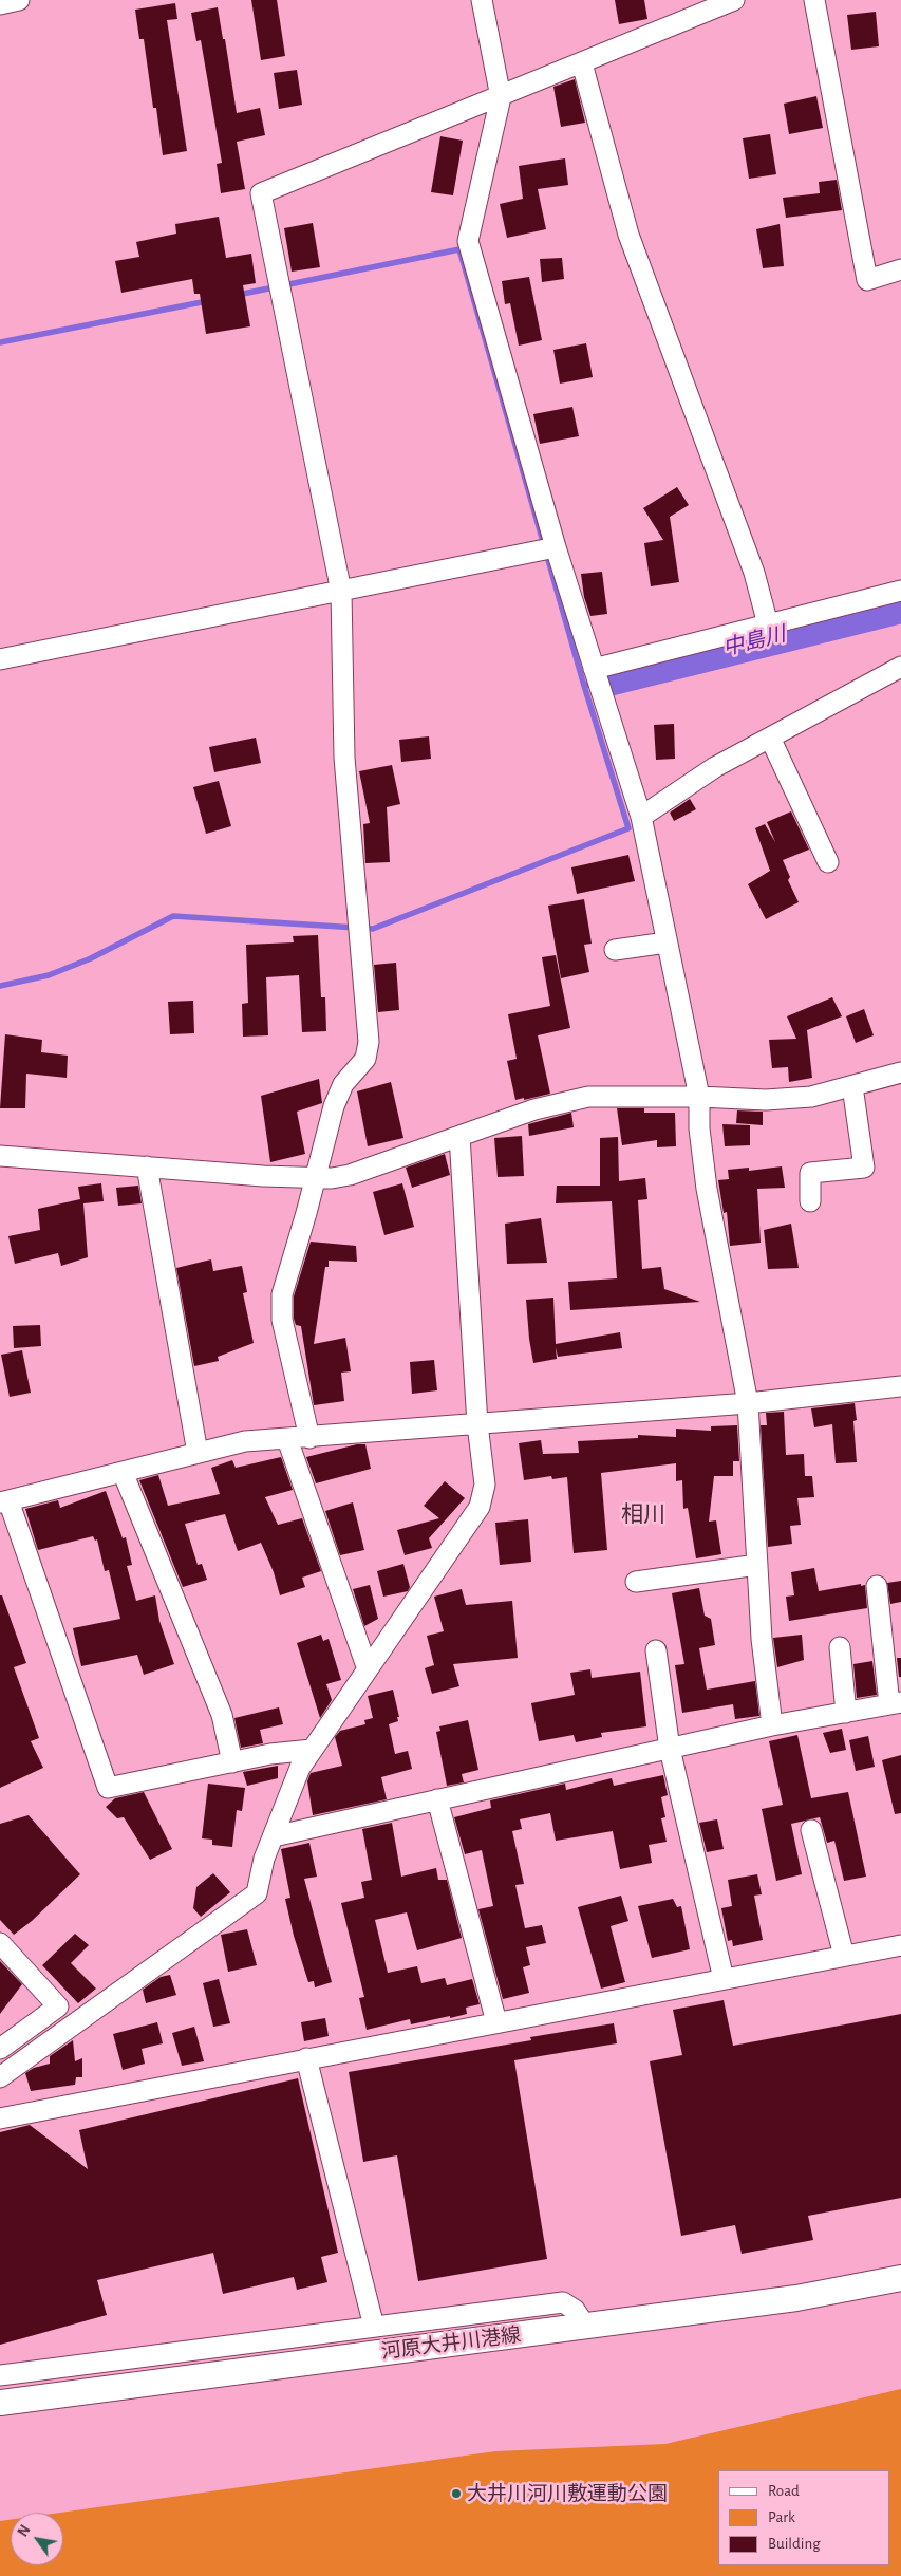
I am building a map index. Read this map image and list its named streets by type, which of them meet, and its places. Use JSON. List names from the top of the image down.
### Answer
{
  "streets": {
    "main road": ["河原大井川港線"]
  },
  "districts": ["相川"],
  "water": ["中島川"],
  "places": ["大井川河川敷運動公園"],
  "legend": ["Road", "Park", "Building"],
  "north": "top left"
}
